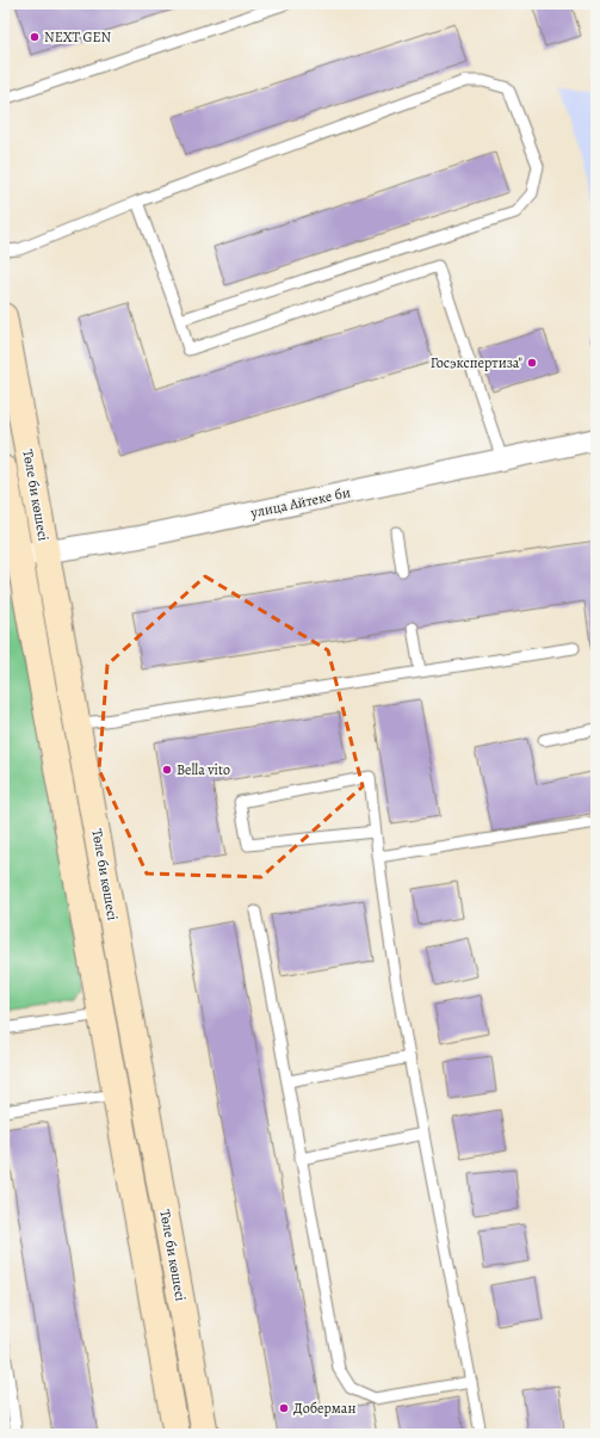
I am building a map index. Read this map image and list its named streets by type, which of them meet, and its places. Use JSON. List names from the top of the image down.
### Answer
{
  "streets": {
    "main road": ["Төле би көшесі"],
    "street": ["улица Айтеке би"]
  },
  "crossings": [
    ["Төле би көшесі", "улица Айтеке би"]
  ],
  "places": [
    "NEXT GEN",
    "Госэкспертиза\"",
    "Bella vito",
    "Доберман"
  ]
}
